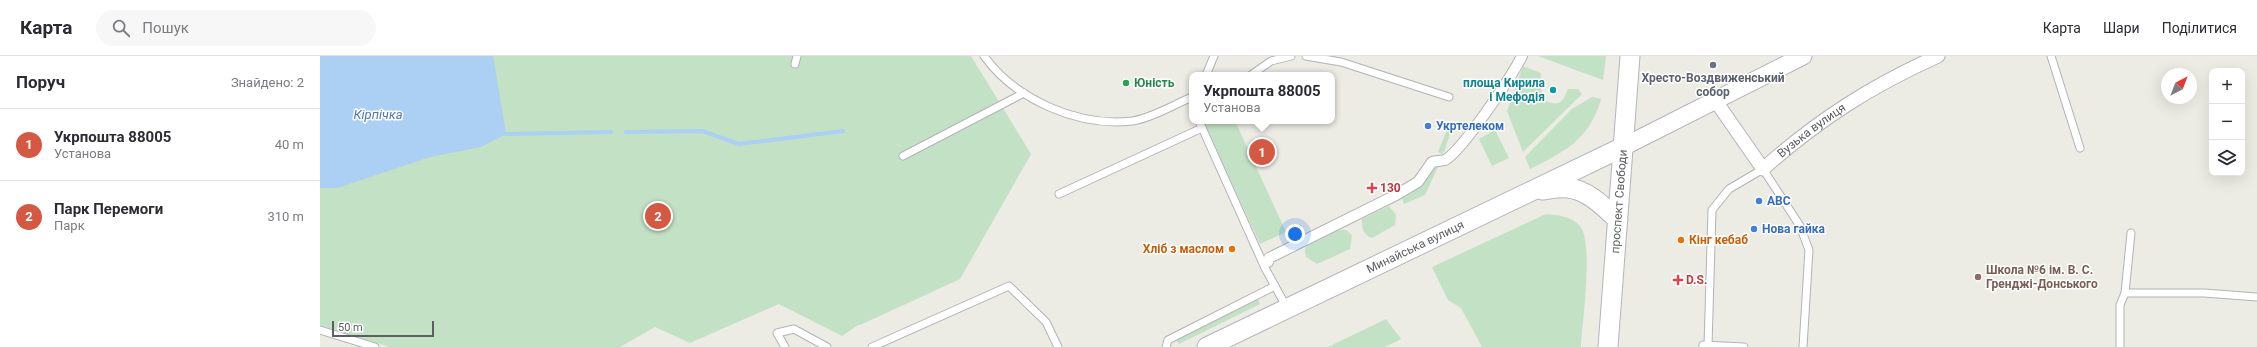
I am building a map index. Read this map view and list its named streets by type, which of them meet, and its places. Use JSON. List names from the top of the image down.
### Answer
{
  "streets": {
    "main road": ["проспект Свободи", "Минайська вулиця"],
    "street": ["Вузька вулиця"]
  },
  "crossings": [
    ["проспект Свободи", "Минайська вулиця"]
  ],
  "water": ["Кірпічка"],
  "places": {
    "other": [
      "Хресто-Воздвиженський собор",
      "Юність",
      "площа Кирила і Мефодія",
      "Укртелеком",
      "ABC",
      "Нова гайка",
      "Кінг кебаб",
      "Хліб з маслом",
      "Школа №6 ім. В. С. Гренджі-Донського"
    ],
    "health": ["130", "D.S."]
  },
  "scale_bar": "50 m",
  "north": "top right",
  "page": {
    "header": "Карта",
    "search": "Пошук",
    "nav": ["Карта", "Шари", "Поділитися"],
    "heading": ["Поруч", "Знайдено: 2"],
    "map_buttons": ["+", "−"],
    "popup": ["Укрпошта 88005", "Установа"],
    "list": [
      {
        "mark": "1",
        "name": "Укрпошта 88005",
        "note": "Установа",
        "value": "40 m"
      },
      {
        "mark": "2",
        "name": "Парк Перемоги",
        "note": "Парк",
        "value": "310 m"
      }
    ],
    "pins": ["1", "2"],
    "scale": "50 m"
  }
}
